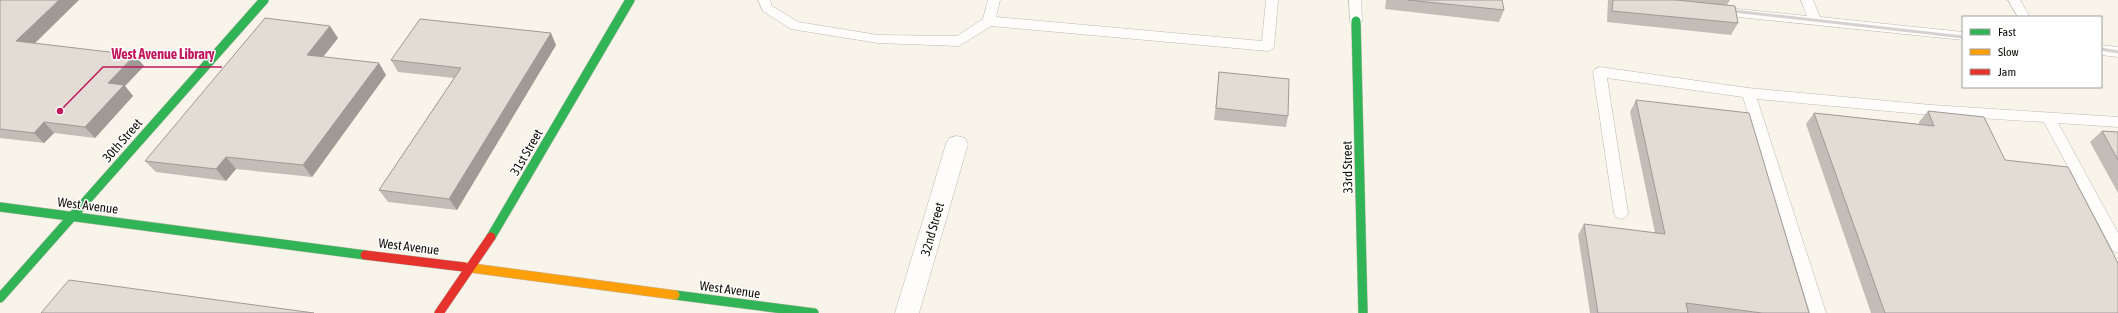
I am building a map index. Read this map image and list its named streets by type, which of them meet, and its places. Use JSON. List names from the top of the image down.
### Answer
{
  "streets": {
    "street": [
      "30th Street",
      "31st Street",
      "33rd Street",
      "West Avenue",
      "32nd Street"
    ]
  },
  "crossings": [
    ["30th Street", "West Avenue"],
    ["31st Street", "West Avenue"]
  ],
  "places": ["West Avenue Library"],
  "legend": ["Fast", "Slow", "Jam"]
}
